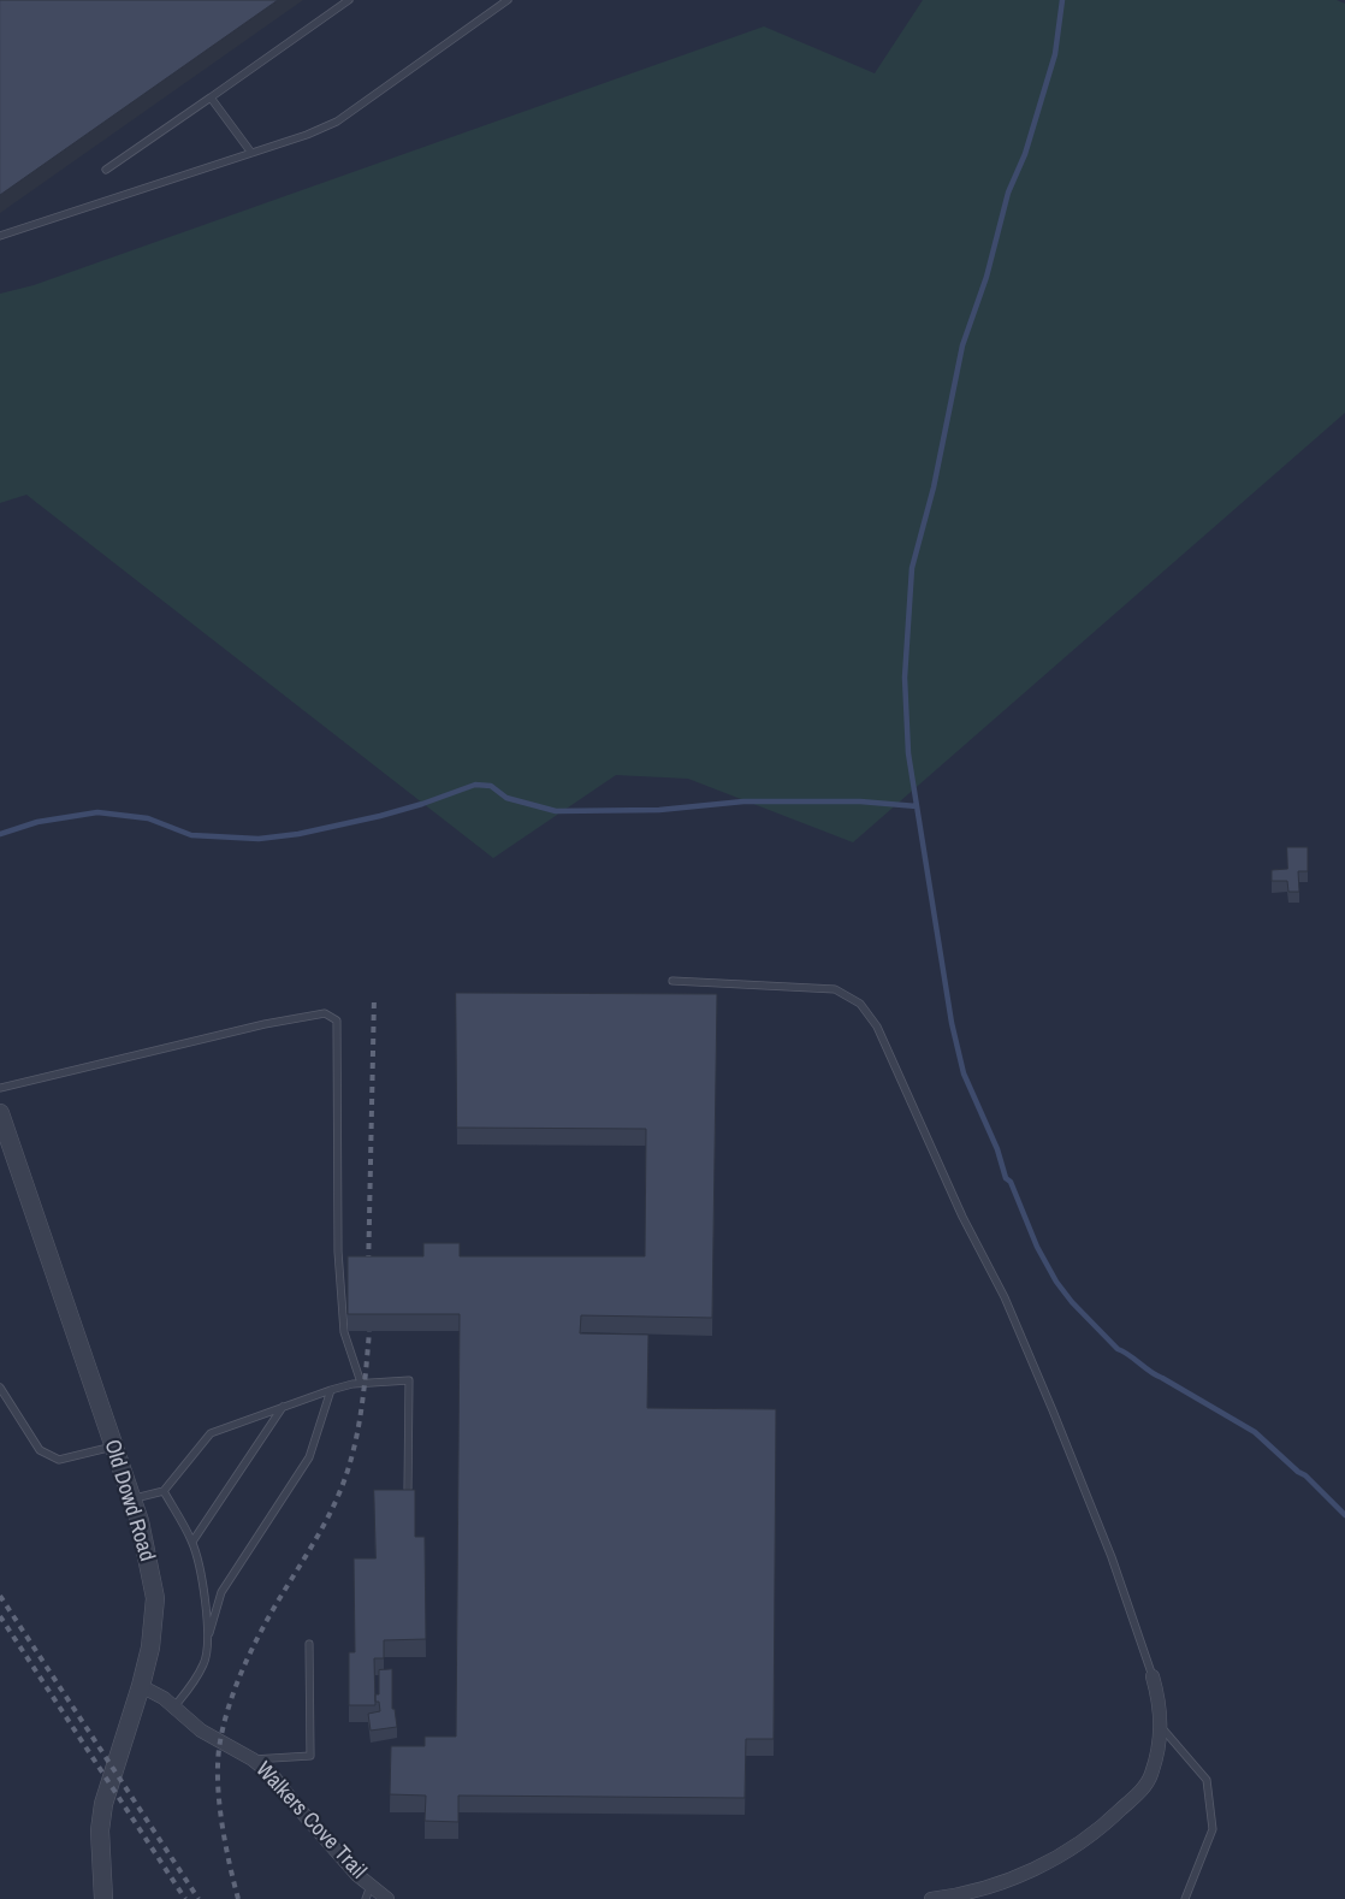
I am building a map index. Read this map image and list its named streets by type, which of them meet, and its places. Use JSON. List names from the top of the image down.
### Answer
{
  "streets": {
    "street": ["Old Dowd Road", "Walkers Cove Trail"]
  },
  "crossings": [
    ["Old Dowd Road", "Walkers Cove Trail"]
  ]
}
